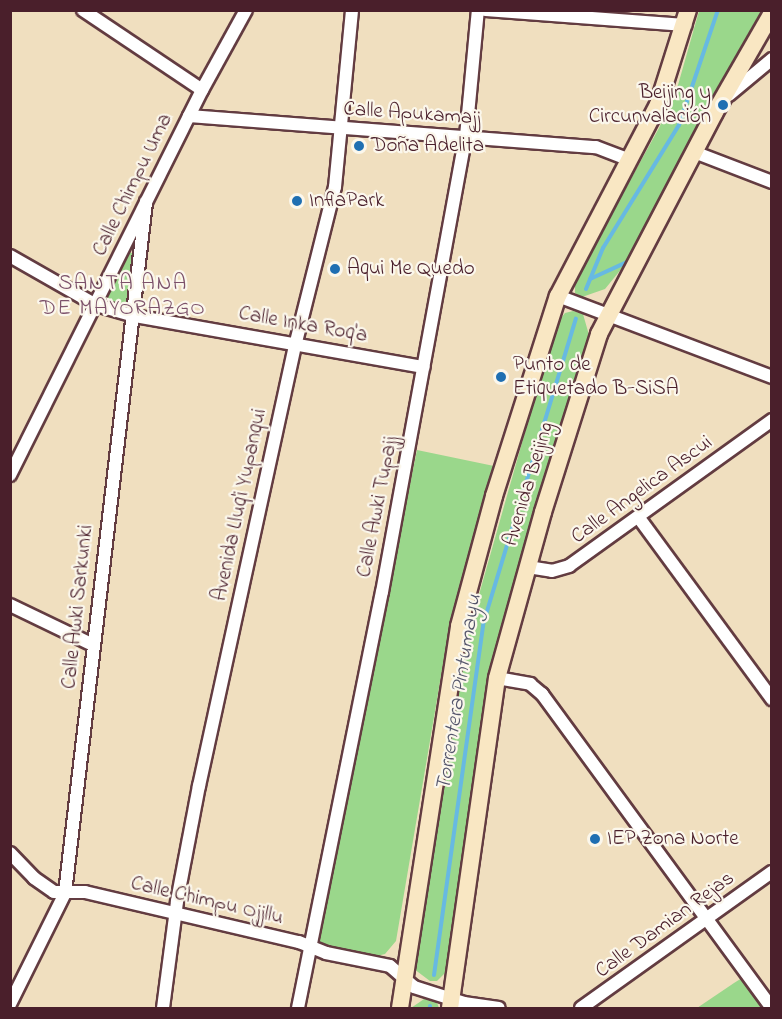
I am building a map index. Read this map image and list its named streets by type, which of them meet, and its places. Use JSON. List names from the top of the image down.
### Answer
{
  "streets": {
    "main road": ["Avenida Beijing"],
    "street": [
      "Calle Apukamajj",
      "Calle Chimpu Uma",
      "Calle Inka Roq'a",
      "Calle Angelica Ascui",
      "Avenida Lluq'i Yupanqui",
      "Calle Awki Tupajj",
      "Calle Awki Sarkunki",
      "Calle Chimpu Ojjllu",
      "Calle Damian Rejas"
    ]
  },
  "crossings": [
    ["Calle Apukamajj", "Calle Chimpu Uma"],
    ["Calle Apukamajj", "Avenida Beijing"],
    ["Calle Apukamajj", "Avenida Lluq'i Yupanqui"],
    ["Calle Apukamajj", "Calle Awki Tupajj"],
    ["Calle Chimpu Uma", "Calle Inka Roq'a"],
    ["Calle Chimpu Uma", "Calle Awki Sarkunki"],
    ["Calle Inka Roq'a", "Avenida Lluq'i Yupanqui"],
    ["Calle Inka Roq'a", "Calle Awki Tupajj"],
    ["Calle Inka Roq'a", "Calle Awki Sarkunki"],
    ["Avenida Beijing", "Calle Angelica Ascui"],
    ["Avenida Beijing", "Calle Chimpu Ojjllu"],
    ["Avenida Lluq'i Yupanqui", "Calle Chimpu Ojjllu"],
    ["Calle Awki Tupajj", "Calle Chimpu Ojjllu"],
    ["Calle Awki Sarkunki", "Calle Chimpu Ojjllu"]
  ],
  "districts": ["SANTA ANA DE MAYORAZGO"],
  "water": ["Torrentera Pintumayu"],
  "places": [
    "Beijing y Circunvalación",
    "Doña Adelita",
    "InflaPark",
    "Aqui Me Quedo",
    "Punto de Etiquetado B-SiSA",
    "IEP Zona Norte"
  ]
}
